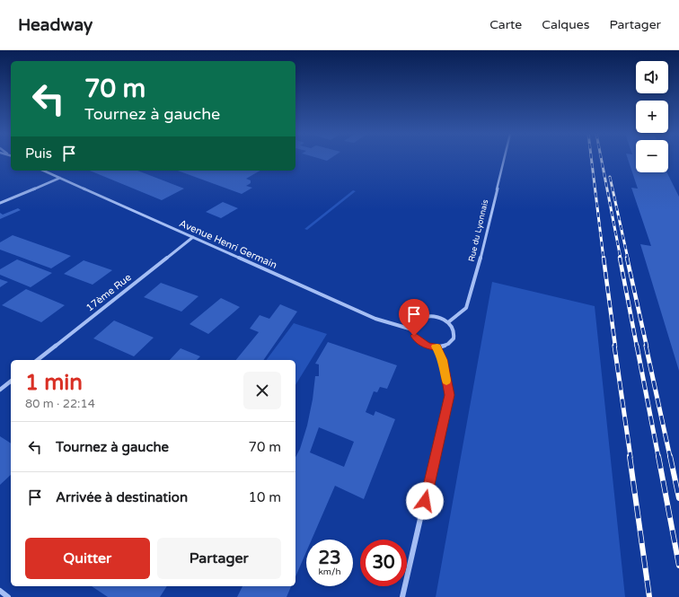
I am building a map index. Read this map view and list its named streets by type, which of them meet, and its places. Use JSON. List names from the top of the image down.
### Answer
{
  "streets": {
    "street": ["Rue du Lyonnais", "Avenue Henri Germain", "17ème Rue"]
  },
  "crossings": [
    ["Rue du Lyonnais", "Avenue Henri Germain"],
    ["Avenue Henri Germain", "17ème Rue"]
  ],
  "page": {
    "header": "Headway",
    "nav": ["Carte", "Calques", "Partager"],
    "map_buttons": ["+", "−"],
    "turn": ["70 m", "Tournez à gauche"],
    "then": "Puis",
    "heading": ["1 min", "80 m · 22:14"],
    "list": [
      {
        "name": "Tournez à gauche",
        "value": "70 m"
      },
      {
        "name": "Arrivée à destination",
        "value": "10 m"
      }
    ],
    "buttons": ["Quitter", "Partager"],
    "speed": "23 km/h",
    "limit": "30"
  }
}
